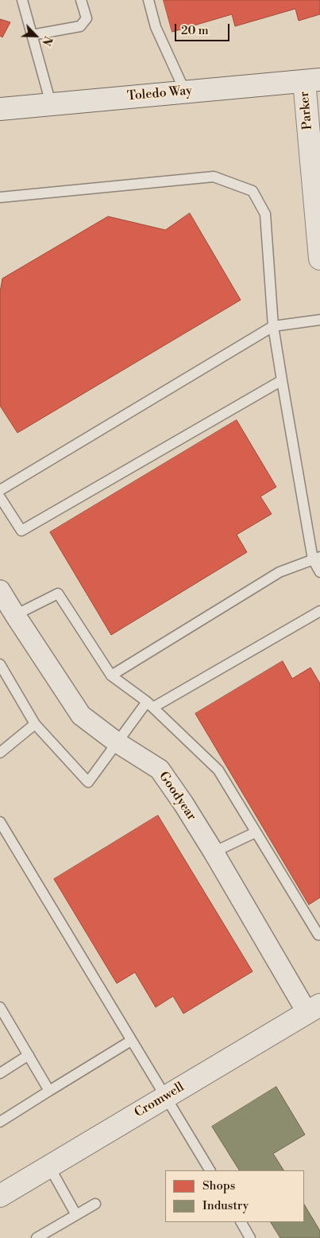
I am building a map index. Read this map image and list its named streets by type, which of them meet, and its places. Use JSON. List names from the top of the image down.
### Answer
{
  "streets": {
    "street": [
      "Toledo Way",
      "Parker",
      "Goodyear",
      "Cromwell"
    ]
  },
  "crossings": [
    ["Toledo Way", "Parker"],
    ["Goodyear", "Cromwell"]
  ],
  "legend": ["Shops", "Industry"],
  "scale_bar": "20 m",
  "north": "bottom right"
}
